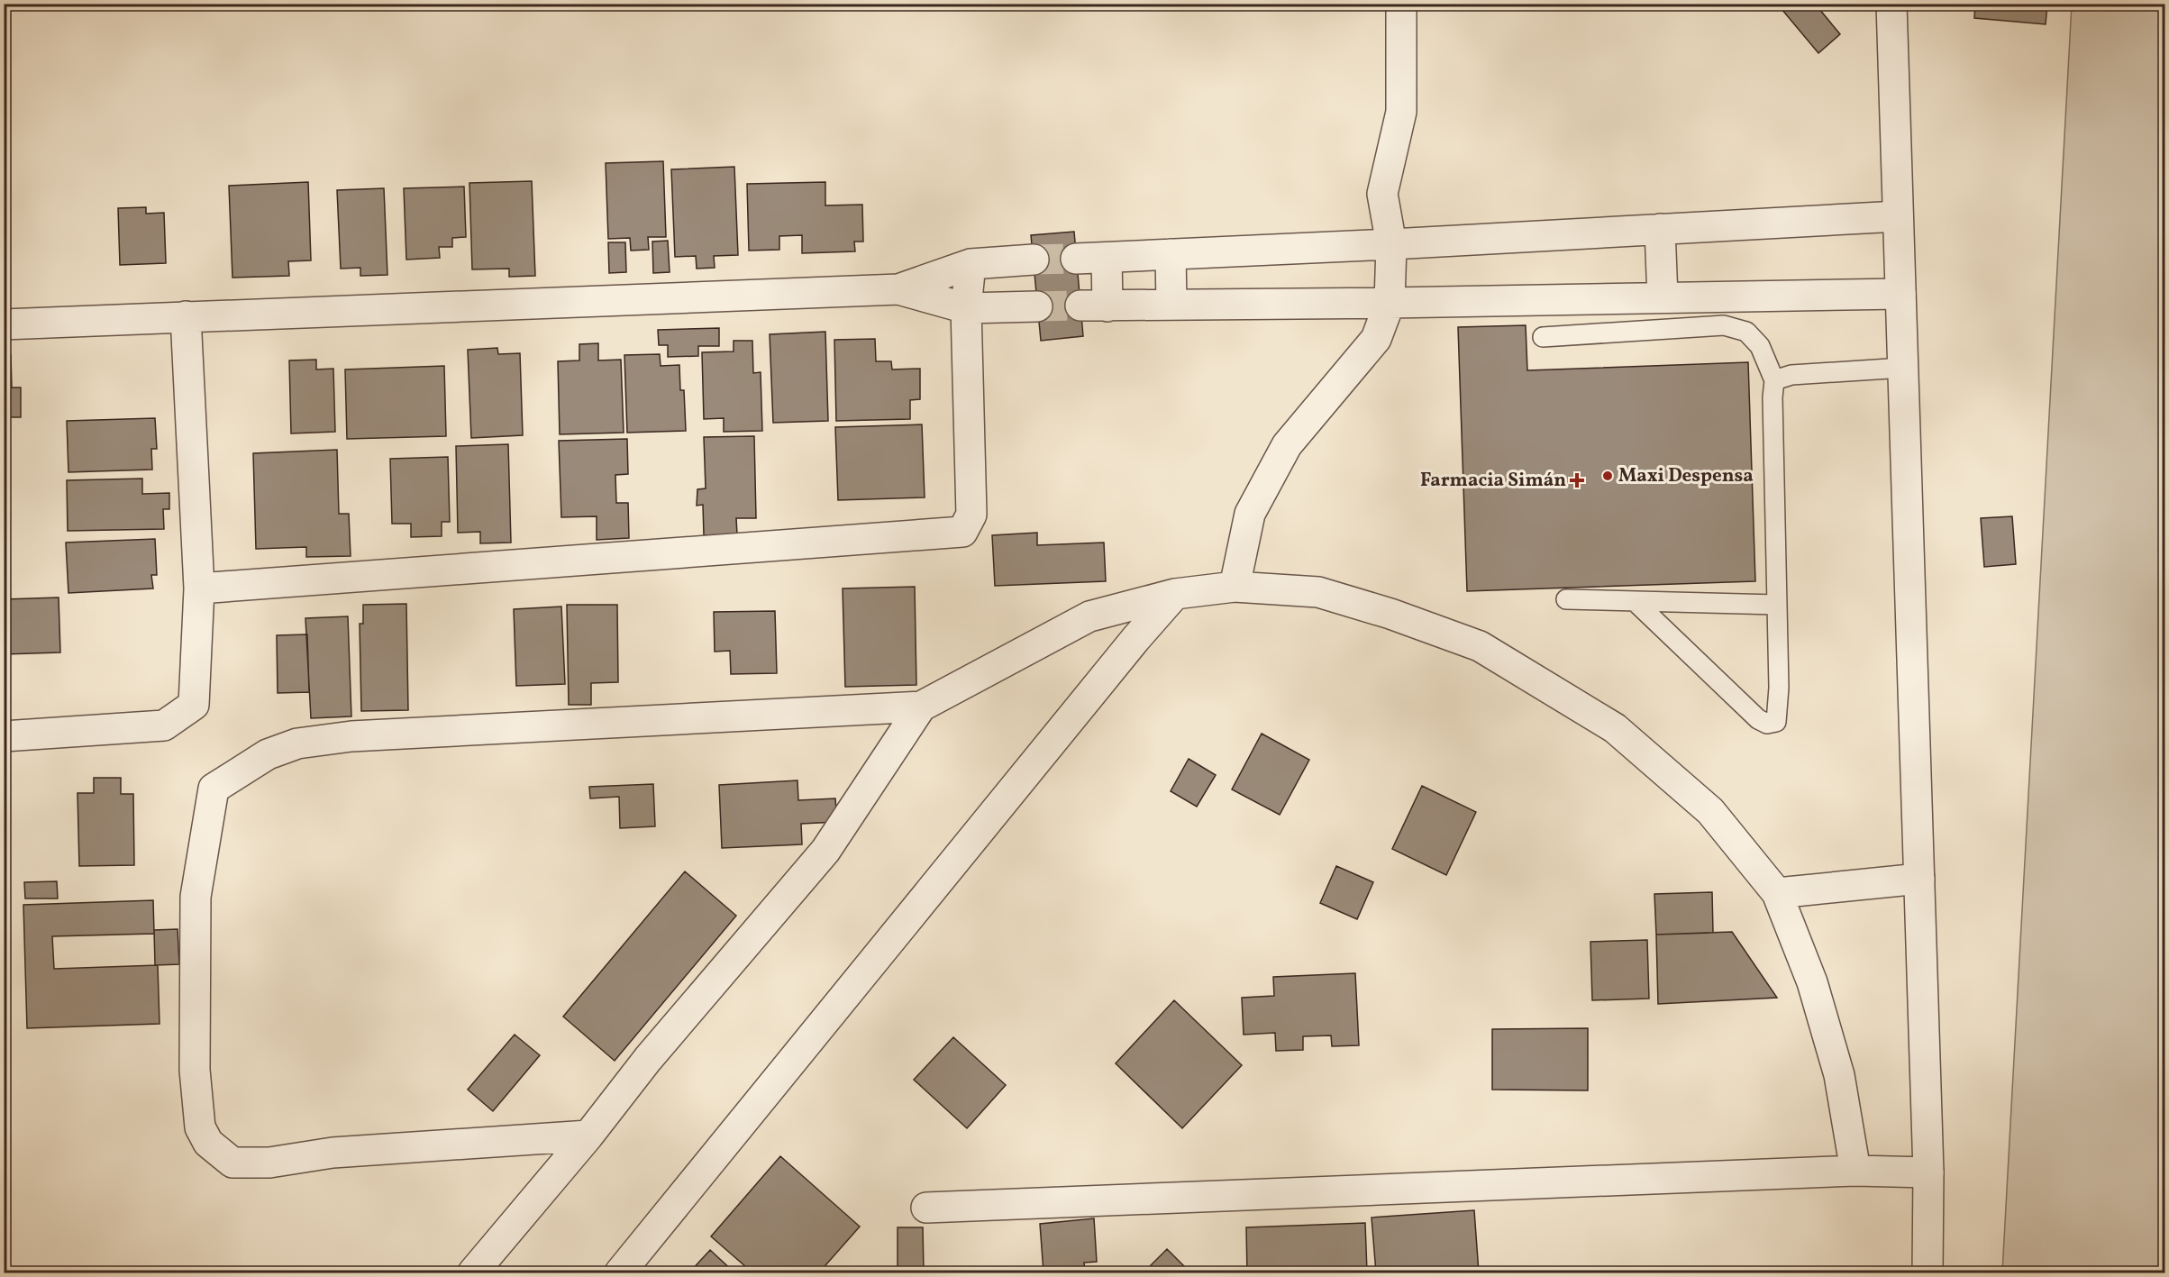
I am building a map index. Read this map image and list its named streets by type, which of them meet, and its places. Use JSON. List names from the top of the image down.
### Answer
{
  "places": {
    "other": ["Maxi Despensa"],
    "health": ["Farmacia Simán"]
  }
}
